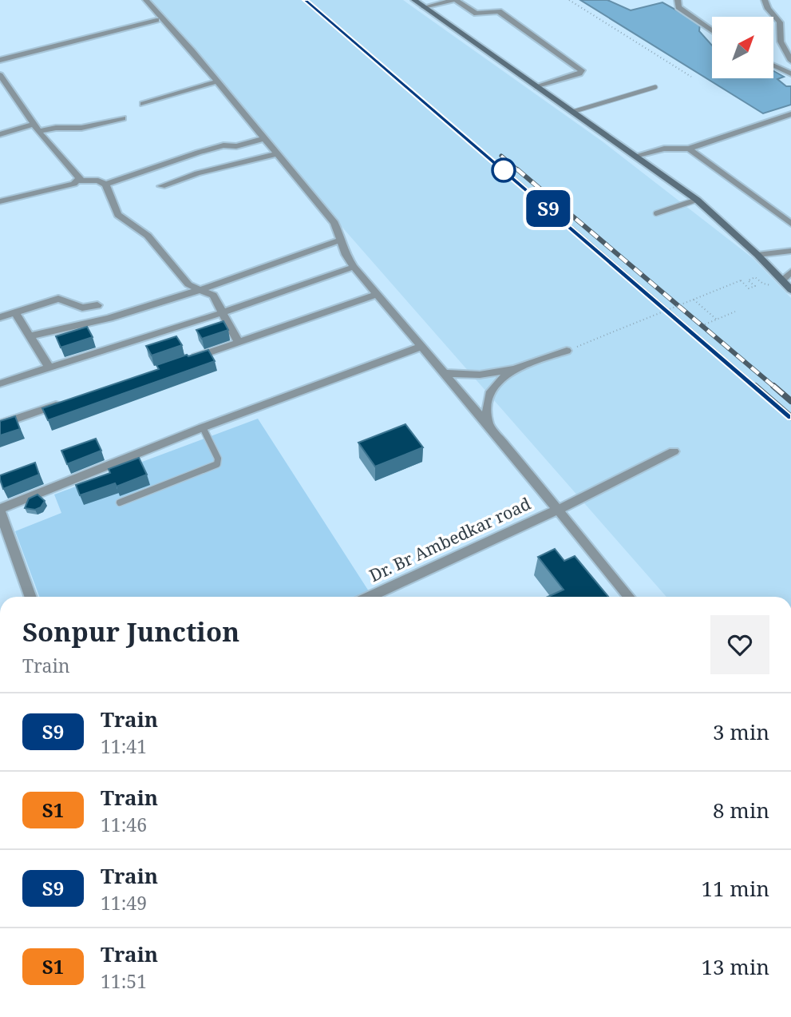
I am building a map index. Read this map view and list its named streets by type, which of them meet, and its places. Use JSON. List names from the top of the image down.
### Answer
{
  "streets": {
    "street": ["Dr. Br Ambedkar road"]
  },
  "north": "top right",
  "page": {
    "on_map": "S9",
    "heading": ["Sonpur Junction", "Train"],
    "list": [
      {
        "mark": "S9",
        "name": "Train",
        "note": "11:41",
        "value": "3 min"
      },
      {
        "mark": "S1",
        "name": "Train",
        "note": "11:46",
        "value": "8 min"
      },
      {
        "mark": "S9",
        "name": "Train",
        "note": "11:49",
        "value": "11 min"
      },
      {
        "mark": "S1",
        "name": "Train",
        "note": "11:51",
        "value": "13 min"
      }
    ]
  }
}
